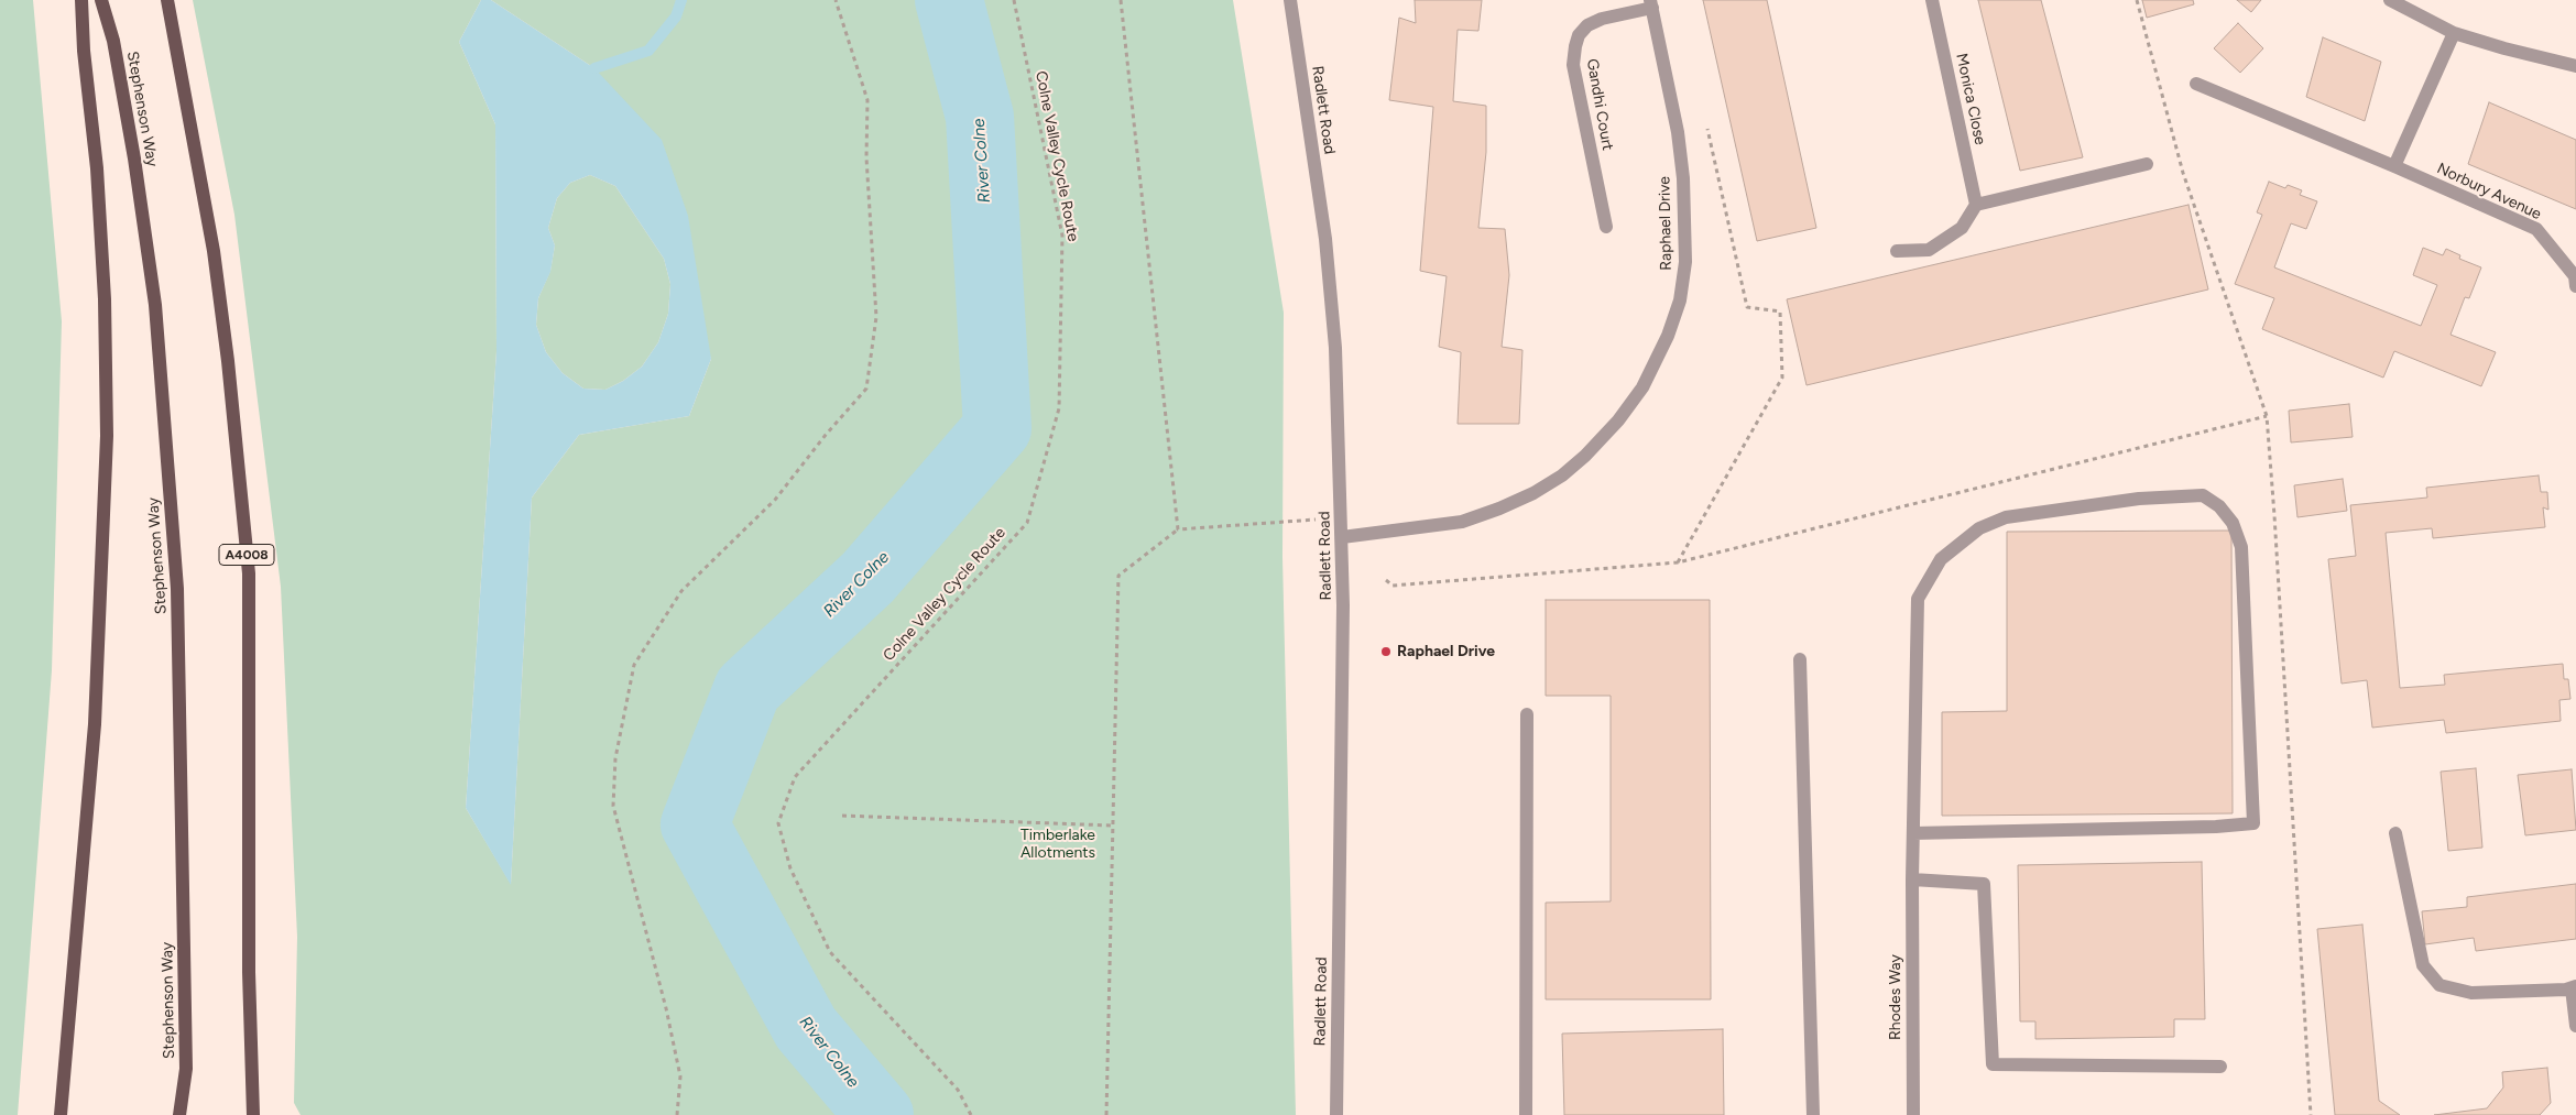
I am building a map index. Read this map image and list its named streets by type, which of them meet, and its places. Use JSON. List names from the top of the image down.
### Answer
{
  "streets": {
    "main road": ["Stephenson Way", "A4008"],
    "street": [
      "Monica Close",
      "Gandhi Court",
      "Radlett Road",
      "Norbury Avenue",
      "Raphael Drive",
      "Rhodes Way"
    ],
    "path": ["Colne Valley Cycle Route"]
  },
  "crossings": [
    ["Gandhi Court", "Raphael Drive"],
    ["Radlett Road", "Raphael Drive"]
  ],
  "water": ["River Colne"],
  "parks": ["Timberlake Allotments"],
  "places": ["Raphael Drive"]
}
